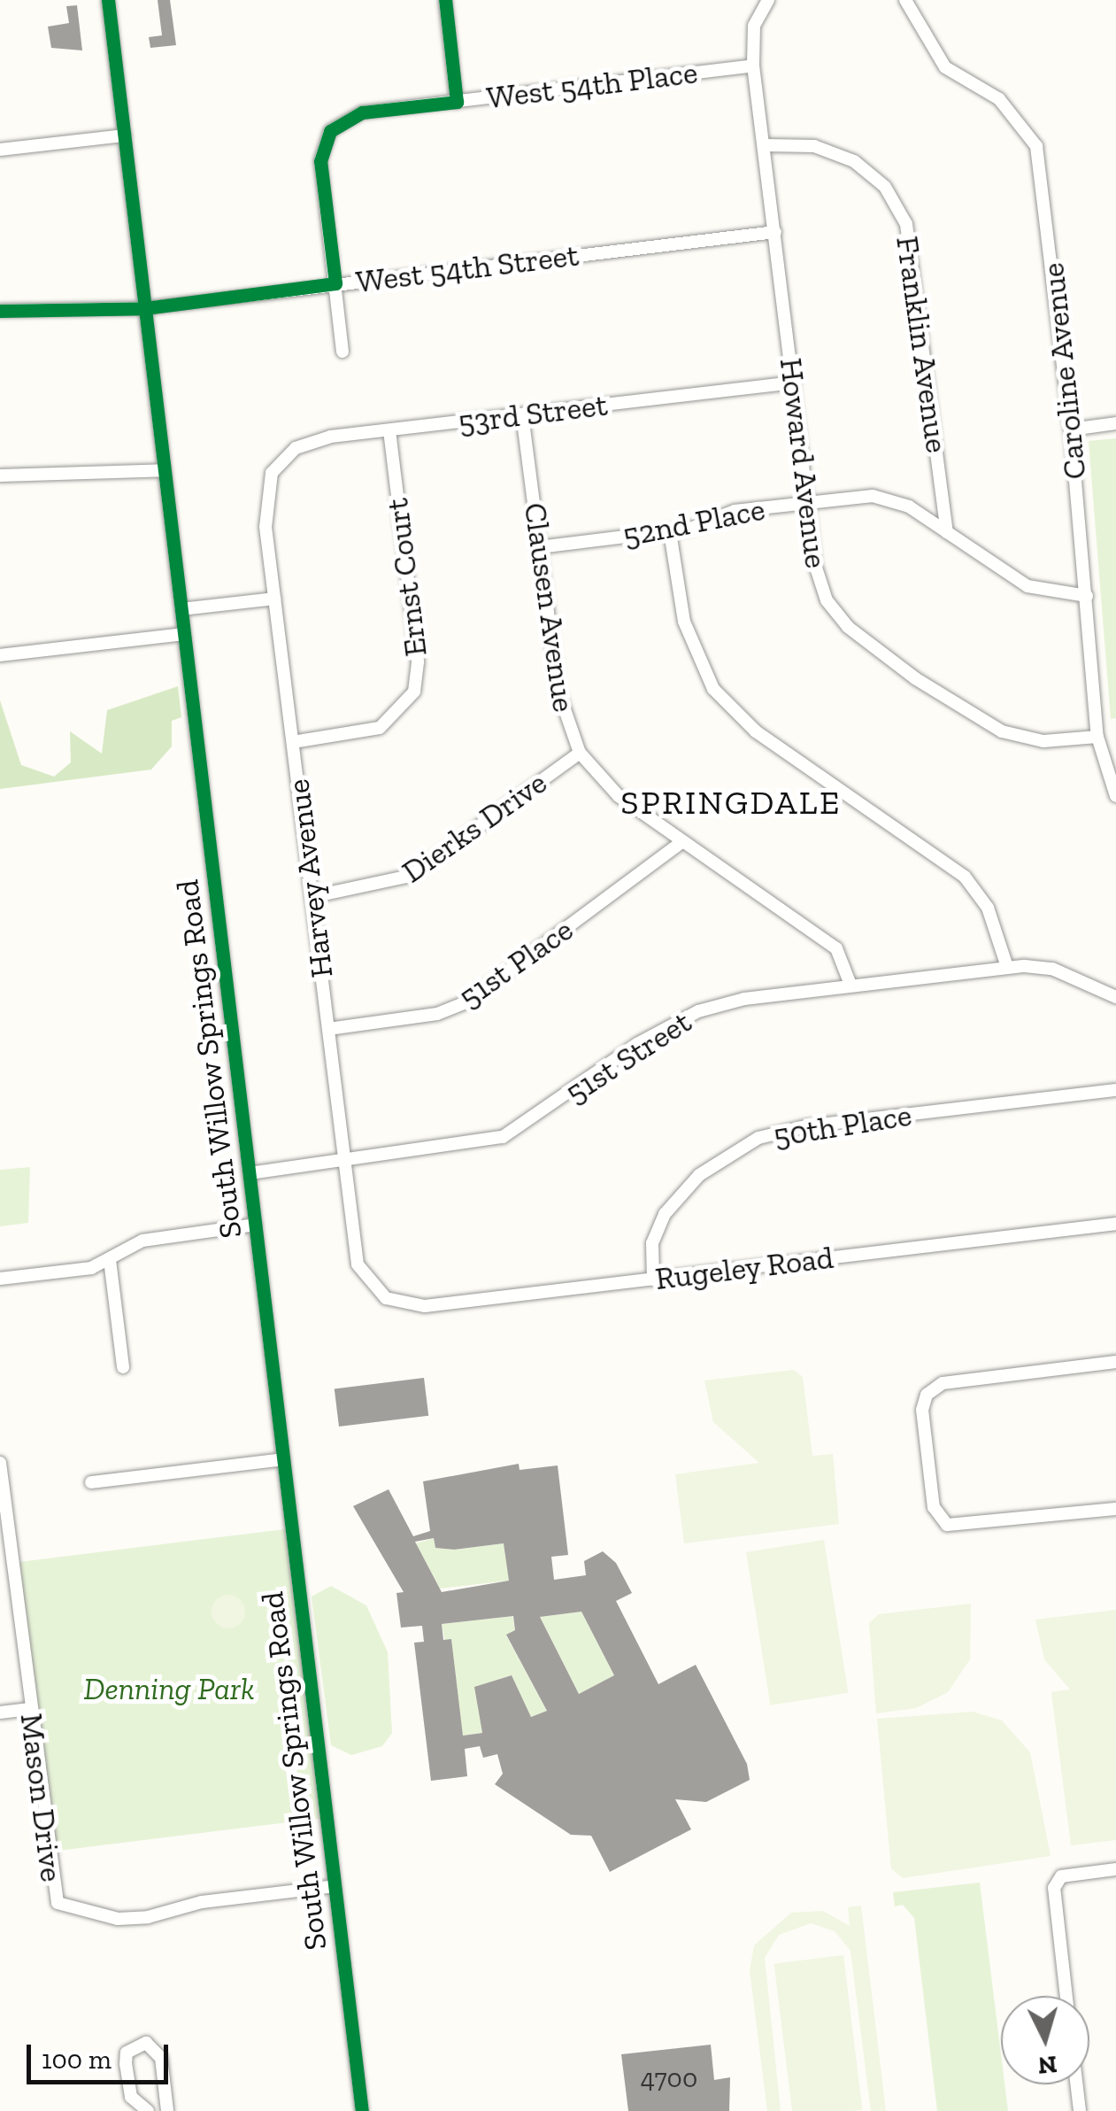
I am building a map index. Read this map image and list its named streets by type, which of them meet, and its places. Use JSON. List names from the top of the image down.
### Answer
{
  "streets": {
    "street": [
      "West 54th Place",
      "West 54th Street",
      "Franklin Avenue",
      "Caroline Avenue",
      "53rd Street",
      "Howard Avenue",
      "52nd Place",
      "Ernst Court",
      "Clausen Avenue",
      "Dierks Drive",
      "Harvey Avenue",
      "51st Place",
      "51st Street",
      "South Willow Springs Road",
      "50th Place",
      "Rugeley Road",
      "Mason Drive"
    ]
  },
  "crossings": [
    ["West 54th Place", "West 54th Street"],
    ["West 54th Place", "Howard Avenue"],
    ["West 54th Street", "Howard Avenue"],
    ["West 54th Street", "South Willow Springs Road"],
    ["Franklin Avenue", "Howard Avenue"],
    ["Franklin Avenue", "52nd Place"],
    ["Caroline Avenue", "Howard Avenue"],
    ["Caroline Avenue", "52nd Place"],
    ["53rd Street", "Howard Avenue"],
    ["53rd Street", "Ernst Court"],
    ["53rd Street", "Clausen Avenue"],
    ["53rd Street", "Harvey Avenue"],
    ["Howard Avenue", "52nd Place"],
    ["52nd Place", "Clausen Avenue"],
    ["Ernst Court", "Harvey Avenue"],
    ["Clausen Avenue", "Dierks Drive"],
    ["Clausen Avenue", "51st Place"],
    ["Clausen Avenue", "51st Street"],
    ["Dierks Drive", "Harvey Avenue"],
    ["Harvey Avenue", "51st Place"],
    ["Harvey Avenue", "51st Street"],
    ["Harvey Avenue", "Rugeley Road"],
    ["51st Street", "South Willow Springs Road"],
    ["South Willow Springs Road", "Mason Drive"],
    ["50th Place", "Rugeley Road"]
  ],
  "districts": ["SPRINGDALE"],
  "parks": ["Denning Park"],
  "house_numbers": ["4700"],
  "scale_bar": "100 m",
  "north": "bottom"
}
